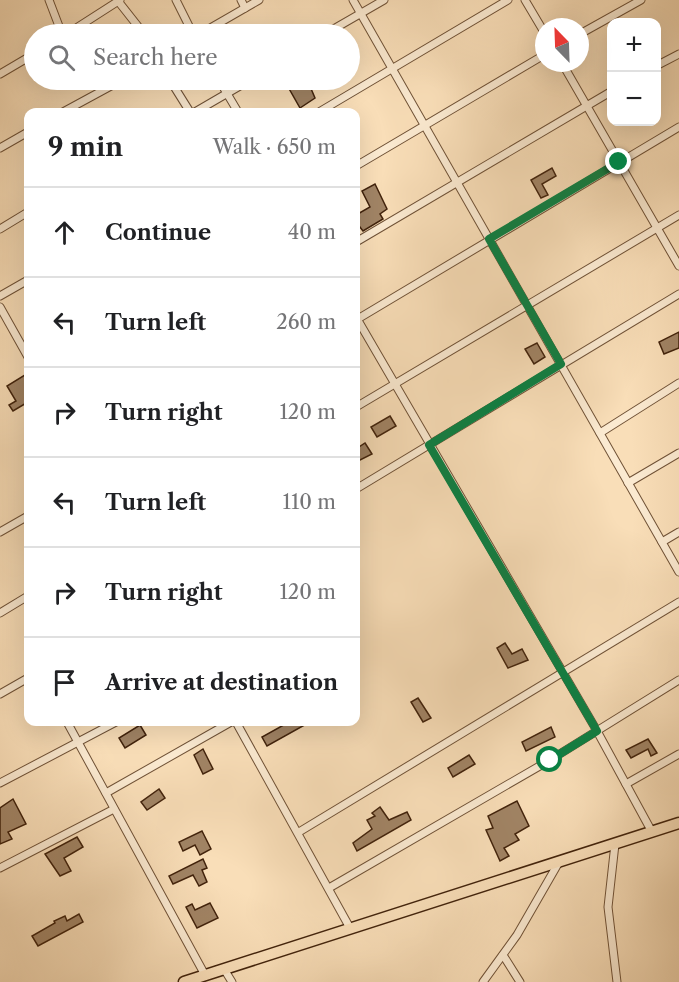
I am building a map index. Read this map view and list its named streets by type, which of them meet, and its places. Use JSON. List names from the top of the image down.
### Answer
{
  "north": "top left",
  "page": {
    "map_buttons": ["+", "−"],
    "search": "Search here",
    "heading": ["9 min", "Walk · 650 m"],
    "list": [
      ["Continue", "40 m"],
      ["Turn left", "260 m"],
      ["Turn right", "120 m"],
      ["Turn left", "110 m"],
      ["Turn right", "120 m"],
      "Arrive at destination"
    ]
  }
}
